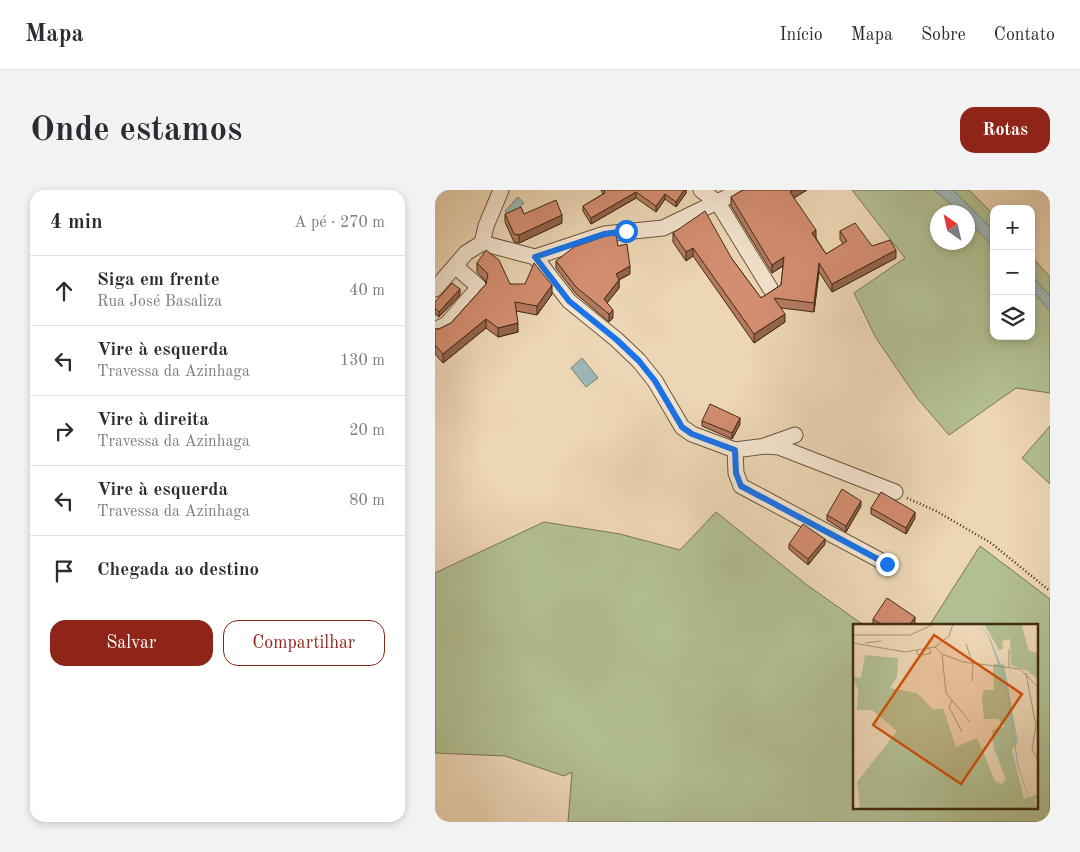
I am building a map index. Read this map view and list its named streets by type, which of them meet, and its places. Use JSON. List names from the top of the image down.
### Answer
{
  "north": "top left",
  "page": {
    "header": "Mapa",
    "nav": [
      "Início",
      "Mapa",
      "Sobre",
      "Contato"
    ],
    "buttons": [
      "Rotas",
      ["Salvar", "Compartilhar"]
    ],
    "title": "Onde estamos",
    "heading": ["4 min", "A pé · 270 m"],
    "map_buttons": ["+", "−"],
    "list": [
      ["Siga em frente", "Rua José Basaliza", "40 m"],
      ["Vire à esquerda", "Travessa da Azinhaga", "130 m"],
      ["Vire à direita", "Travessa da Azinhaga", "20 m"],
      ["Vire à esquerda", "Travessa da Azinhaga", "80 m"],
      "Chegada ao destino"
    ]
  }
}
